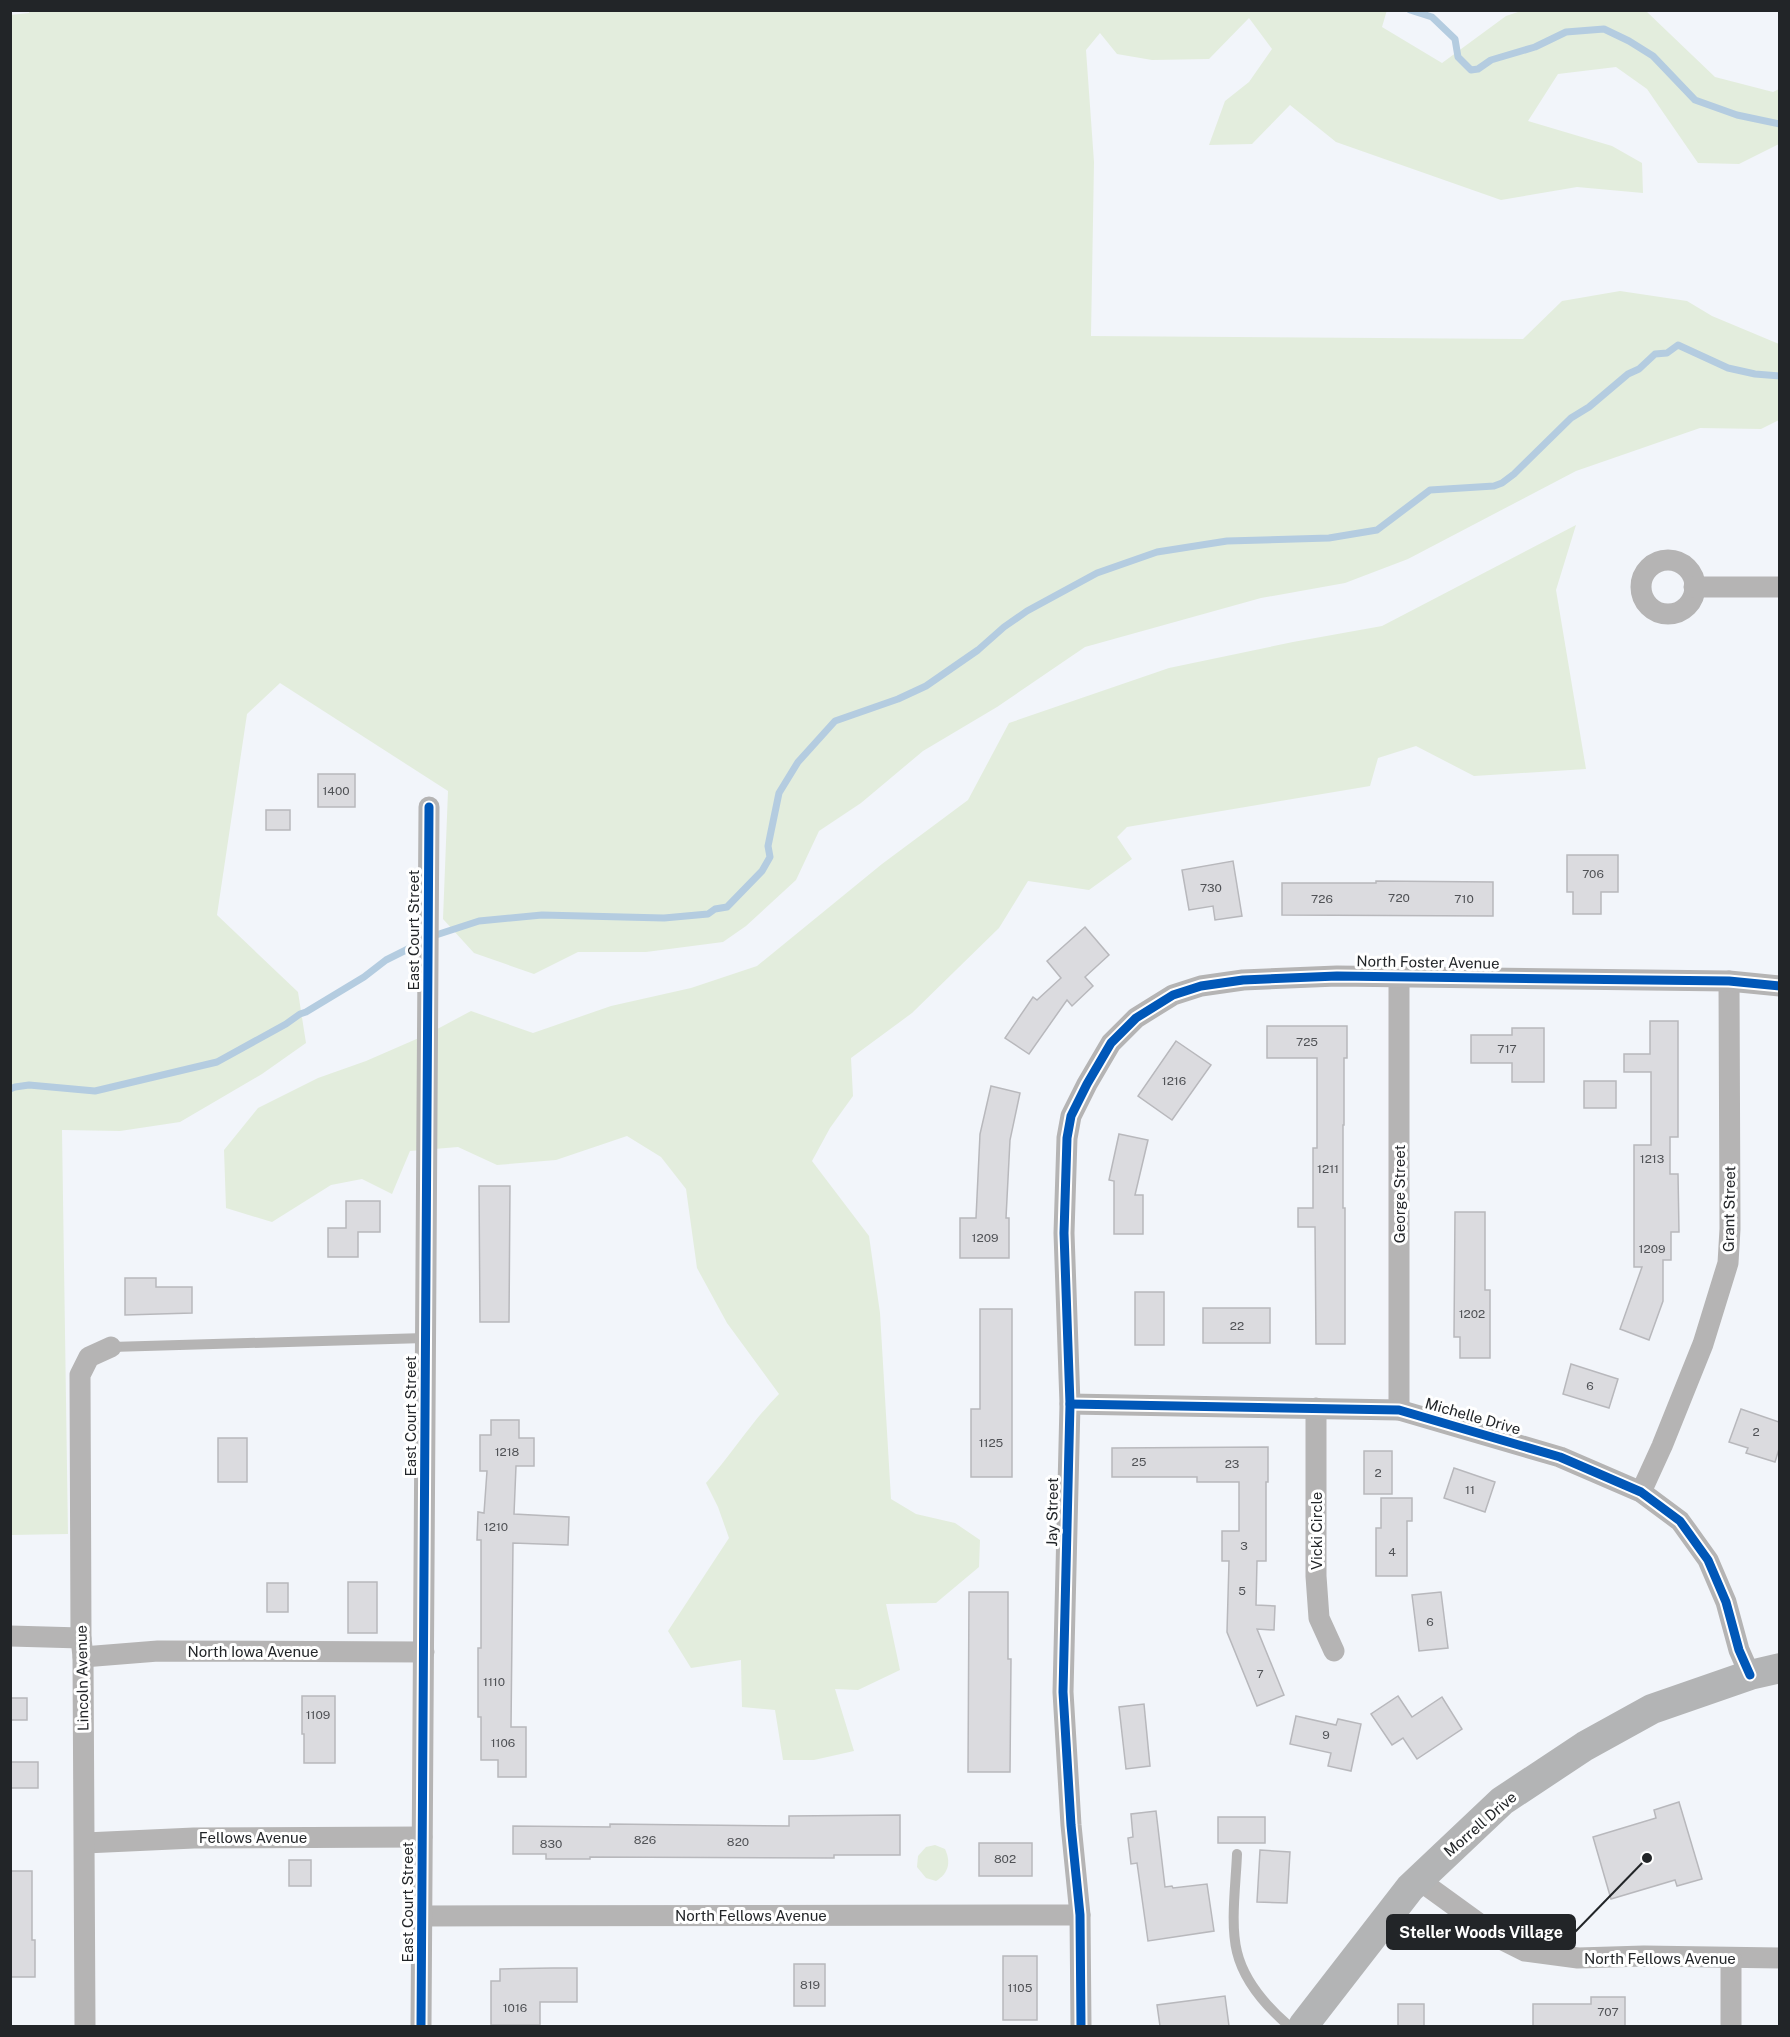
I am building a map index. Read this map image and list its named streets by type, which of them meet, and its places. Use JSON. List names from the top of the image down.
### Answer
{
  "streets": {
    "main road": ["Morrell Drive"],
    "street": [
      "East Court Street",
      "North Foster Avenue",
      "George Street",
      "Grant Street",
      "Michelle Drive",
      "Jay Street",
      "Vicki Circle",
      "North Iowa Avenue",
      "Lincoln Avenue",
      "Fellows Avenue",
      "North Fellows Avenue"
    ]
  },
  "crossings": [
    ["East Court Street", "North Iowa Avenue"],
    ["East Court Street", "Fellows Avenue"],
    ["East Court Street", "North Fellows Avenue"],
    ["North Foster Avenue", "George Street"],
    ["North Foster Avenue", "Grant Street"],
    ["North Foster Avenue", "Jay Street"],
    ["George Street", "Michelle Drive"],
    ["Grant Street", "Michelle Drive"],
    ["Michelle Drive", "Jay Street"],
    ["Michelle Drive", "Vicki Circle"],
    ["Michelle Drive", "Morrell Drive"],
    ["Jay Street", "North Fellows Avenue"],
    ["North Iowa Avenue", "Lincoln Avenue"],
    ["Lincoln Avenue", "Fellows Avenue"],
    ["Morrell Drive", "North Fellows Avenue"]
  ],
  "places": ["Steller Woods Village"],
  "house_numbers": [
    "1400",
    "706",
    "730",
    "720",
    "726",
    "710",
    "725",
    "717",
    "1216",
    "1213",
    "1211",
    "1209",
    "1209",
    "1202",
    "22",
    "6",
    "2",
    "1125",
    "1218",
    "25",
    "23",
    "2",
    "11",
    "1210",
    "3",
    "4",
    "5",
    "6",
    "7",
    "1110",
    "1109",
    "9",
    "1106",
    "826",
    "820",
    "830",
    "802",
    "819",
    "1105",
    "1016",
    "707"
  ]
}
